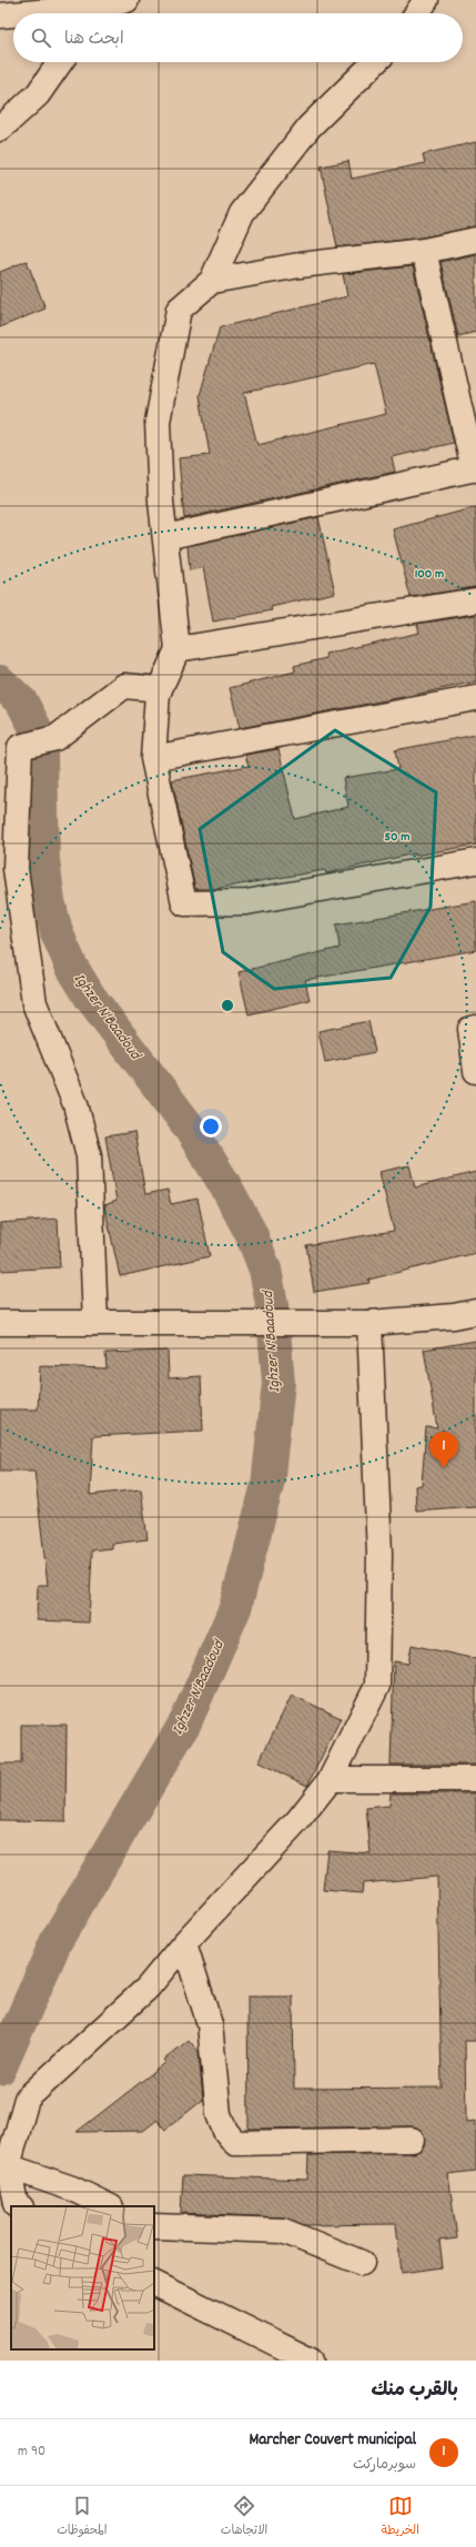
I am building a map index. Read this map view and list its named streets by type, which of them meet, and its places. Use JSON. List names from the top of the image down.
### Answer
{
  "water": ["Ighzer N'Baadoud"],
  "page": {
    "search": "ابحث هنا",
    "pins": "1",
    "heading": "بالقرب منك",
    "list": [
      {
        "mark": "1",
        "name": "Marcher Couvert municipal",
        "note": "سوبرماركت",
        "value": "90 m"
      }
    ],
    "nav": ["الخريطة", "الاتجاهات", "المحفوظات"]
  },
  "rings": ["100 m", "50 m"]
}
